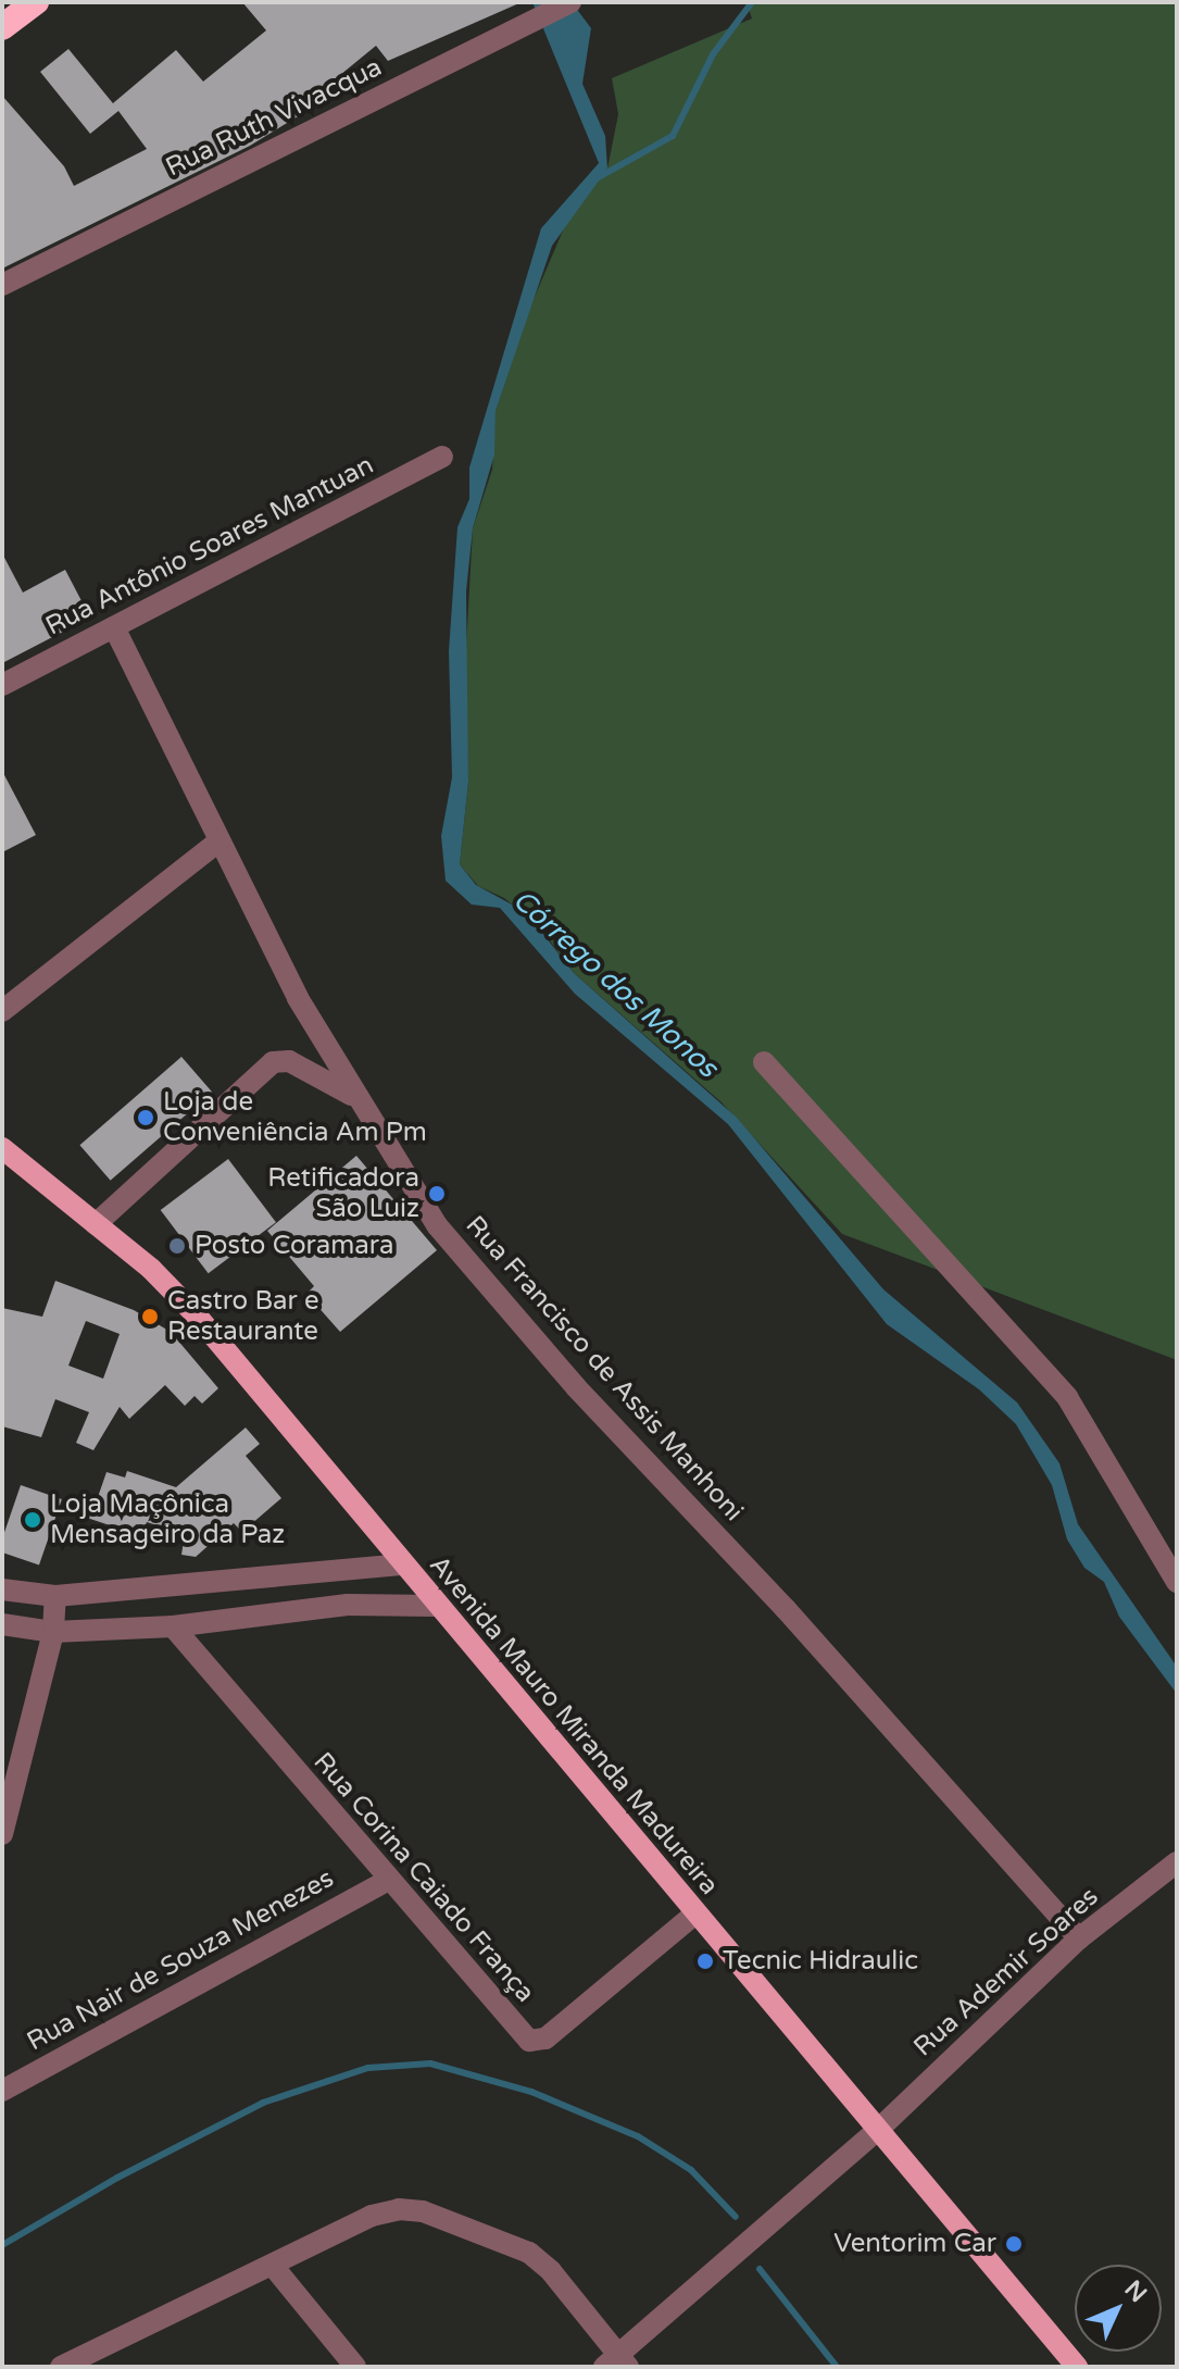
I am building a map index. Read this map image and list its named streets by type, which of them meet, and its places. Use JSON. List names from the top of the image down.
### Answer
{
  "streets": {
    "main road": ["Avenida Mauro Miranda Madureira"],
    "street": [
      "Rua Ruth Vivacqua",
      "Rua Antônio Soares Mantuan",
      "Rua Francisco de Assis Manhoni",
      "Rua Corina Caiado França",
      "Rua Nair de Souza Menezes",
      "Rua Ademir Soares"
    ]
  },
  "crossings": [
    ["Rua Antônio Soares Mantuan", "Rua Francisco de Assis Manhoni"],
    ["Rua Francisco de Assis Manhoni", "Rua Ademir Soares"],
    ["Avenida Mauro Miranda Madureira", "Rua Corina Caiado França"],
    ["Avenida Mauro Miranda Madureira", "Rua Ademir Soares"],
    ["Rua Corina Caiado França", "Rua Nair de Souza Menezes"]
  ],
  "water": ["Córrego dos Monos"],
  "places": [
    "Loja de Conveniência Am Pm",
    "Retificadora São Luiz",
    "Posto Coramara",
    "Castro Bar e Restaurante",
    "Loja Maçônica Mensageiro da Paz",
    "Tecnic Hidraulic",
    "Ventorim Car"
  ],
  "north": "top right"
}
